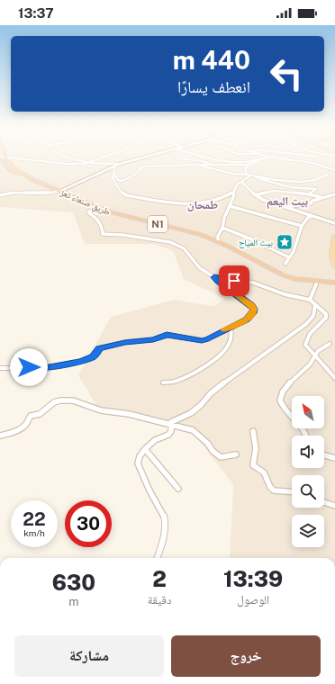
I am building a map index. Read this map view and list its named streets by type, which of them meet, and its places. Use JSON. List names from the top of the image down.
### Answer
{
  "streets": {
    "highway": ["طريق صنعاء تعز", "N1"]
  },
  "districts": ["بيت اليعم", "طمحان"],
  "places": {
    "place": ["بيت المياح"]
  },
  "north": "top left",
  "page": {
    "status": "13:37",
    "turn": ["440 m", "انعطف يسارًا"],
    "speed": "22 km/h",
    "limit": "30",
    "eta": [
      "13:39",
      "الوصول",
      "2",
      "دقيقة",
      "630",
      "m"
    ],
    "buttons": ["خروج", "مشاركة"]
  }
}
